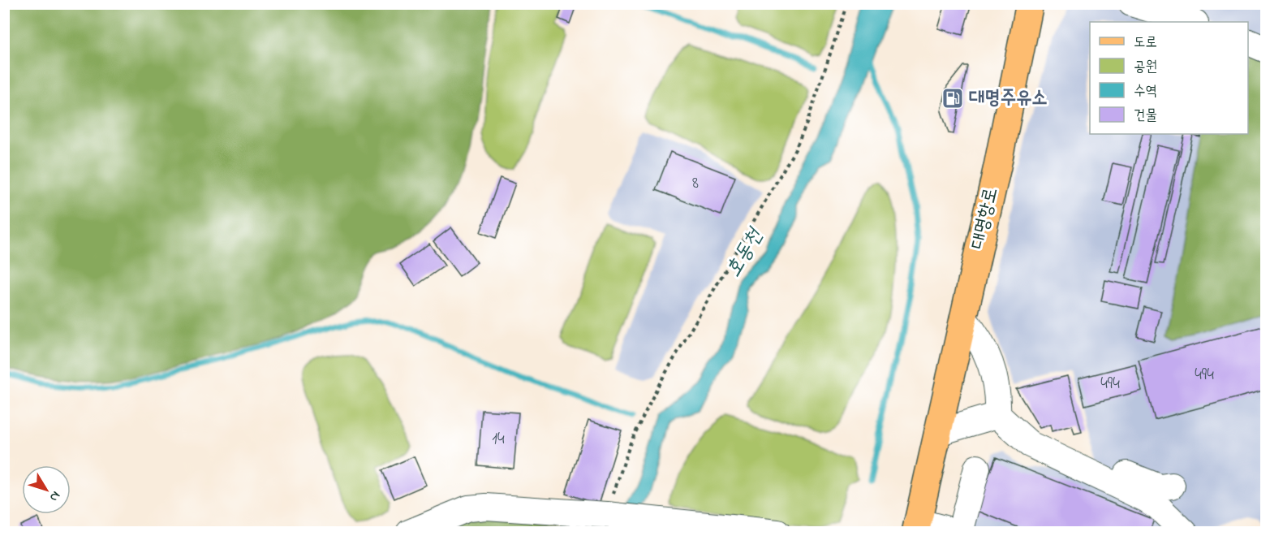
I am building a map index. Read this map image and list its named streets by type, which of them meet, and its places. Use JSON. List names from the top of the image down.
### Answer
{
  "streets": {
    "main road": ["대명항로"]
  },
  "water": ["호동천"],
  "places": {
    "fuel station": ["대명주유소"]
  },
  "house_numbers": [
    "8",
    "494",
    "494",
    "14"
  ],
  "legend": [
    "도로",
    "공원",
    "수역",
    "건물"
  ],
  "north": "bottom right"
}
